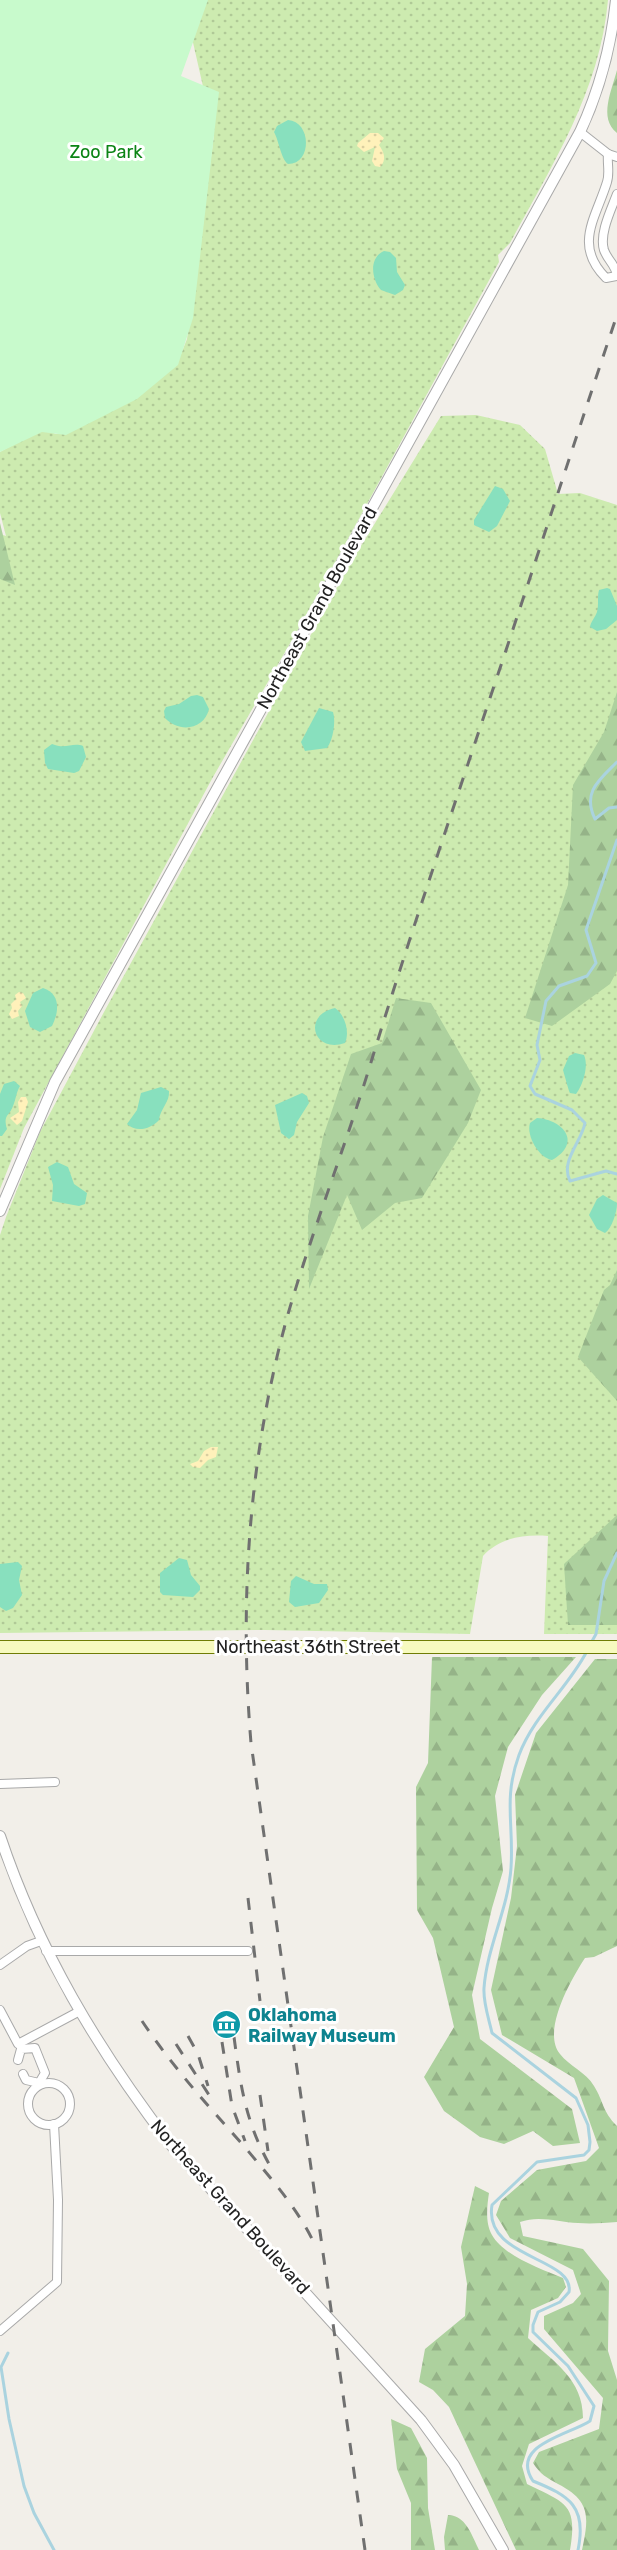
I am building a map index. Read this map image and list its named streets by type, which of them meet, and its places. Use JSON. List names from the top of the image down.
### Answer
{
  "streets": {
    "main road": ["Northeast 36th Street"],
    "street": ["Northeast Grand Boulevard"]
  },
  "parks": ["Zoo Park"],
  "places": {
    "museum": ["Oklahoma Railway Museum"]
  }
}
